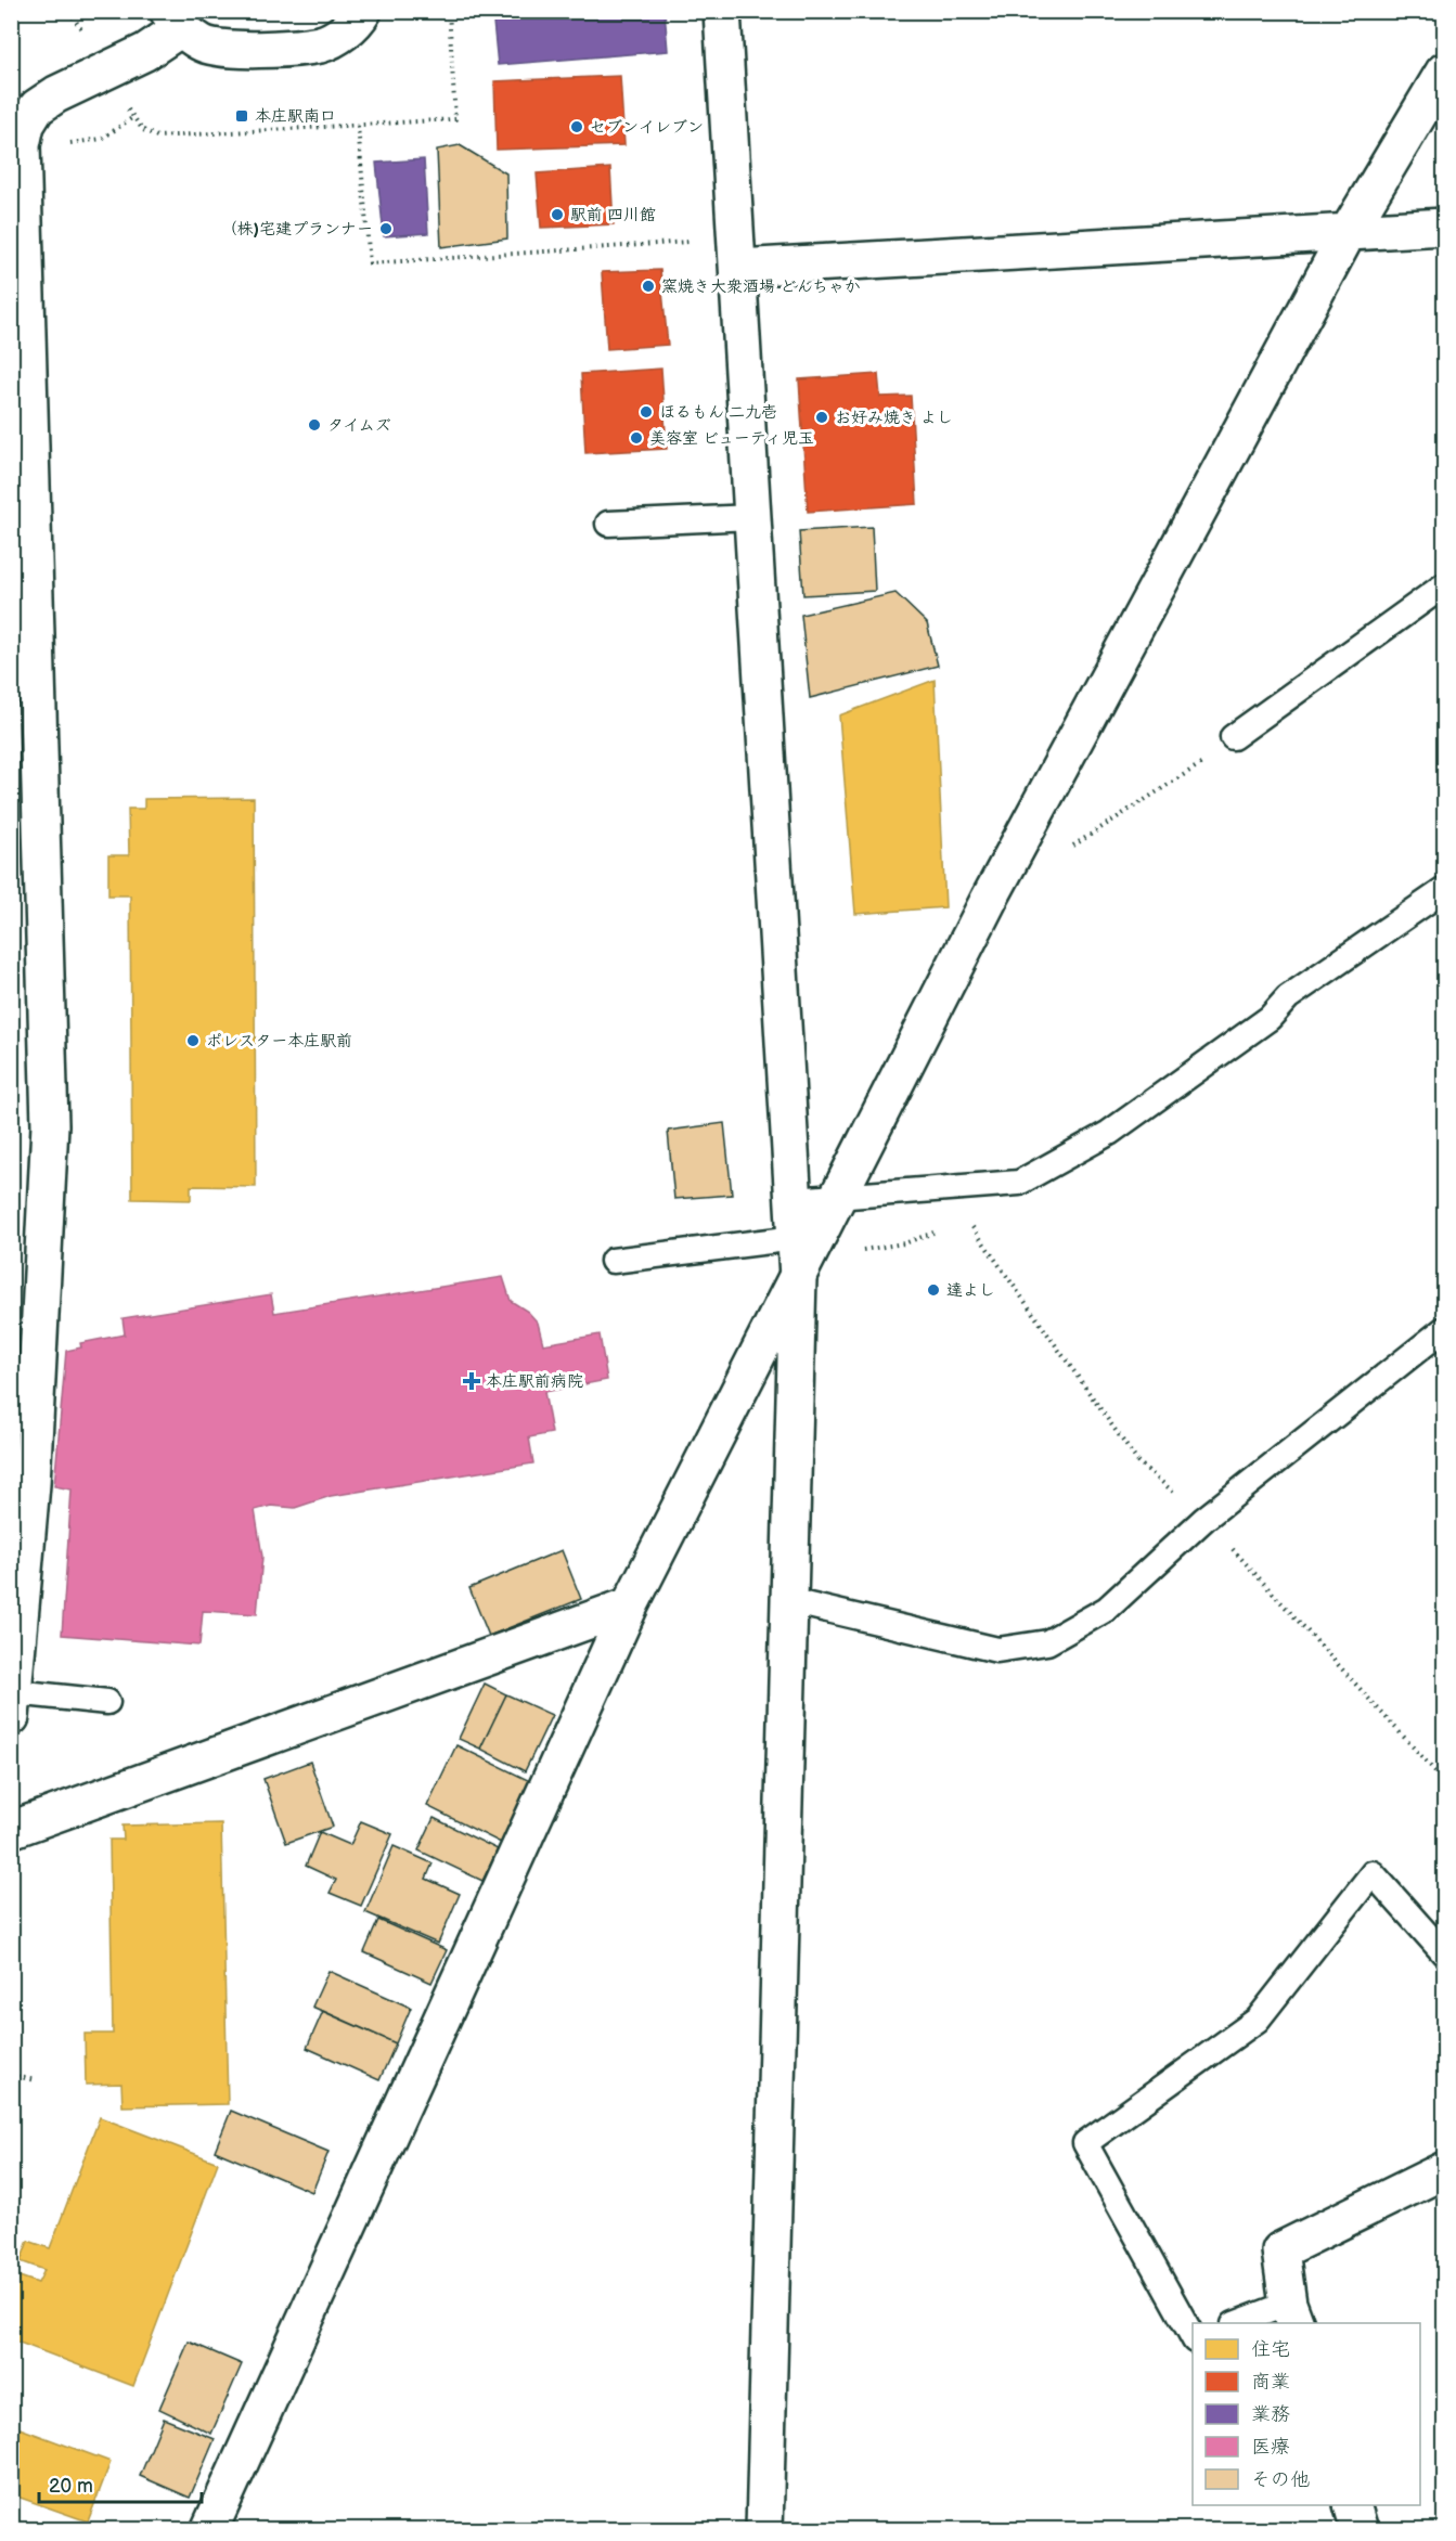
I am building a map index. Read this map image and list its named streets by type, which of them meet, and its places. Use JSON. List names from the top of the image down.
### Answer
{
  "places": {
    "transit": ["本庄駅南口"],
    "other": [
      "セブンイレブン",
      "駅前 四川館",
      "（株)宅建プランナー",
      "窯焼き大衆酒場 どんちゃか",
      "ほるもん 二九壱",
      "お好み焼き よし",
      "タイムズ",
      "美容室 ビューティ児玉",
      "ポレスター本庄駅前",
      "達よし"
    ],
    "health": ["本庄駅前病院"]
  },
  "legend": [
    "住宅",
    "商業",
    "業務",
    "医療",
    "その他"
  ],
  "scale_bar": "20 m"
}
